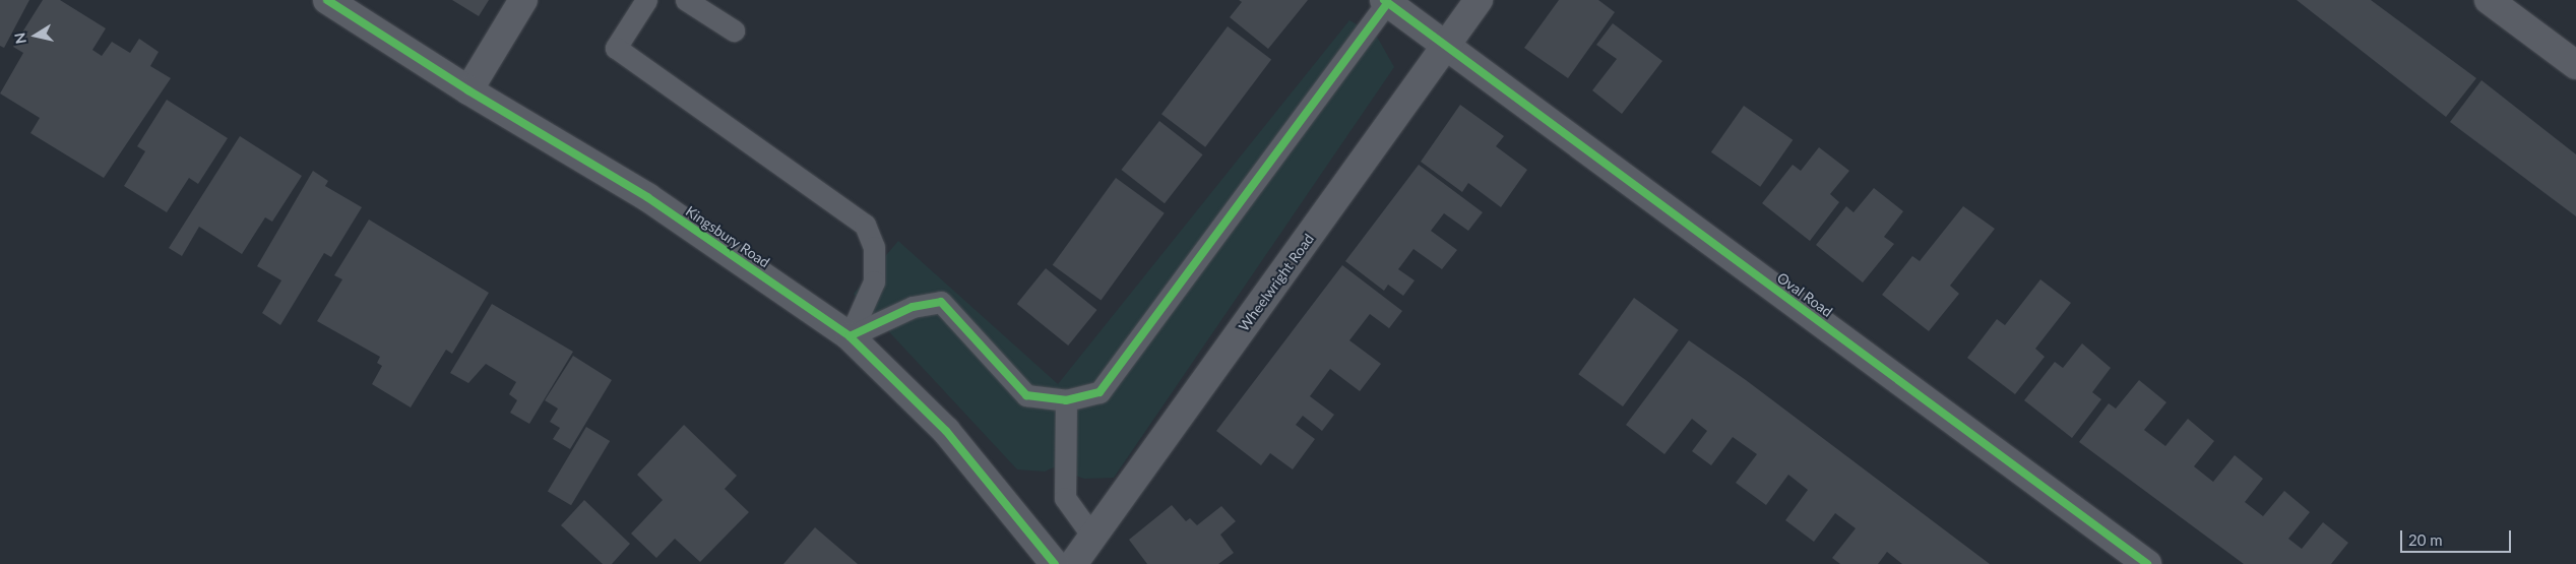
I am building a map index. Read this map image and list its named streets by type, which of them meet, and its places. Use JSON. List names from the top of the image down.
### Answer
{
  "streets": {
    "street": ["Kingsbury Road", "Wheelwright Road", "Oval Road"]
  },
  "crossings": [
    ["Wheelwright Road", "Oval Road"]
  ],
  "scale_bar": "20 m",
  "north": "left"
}
